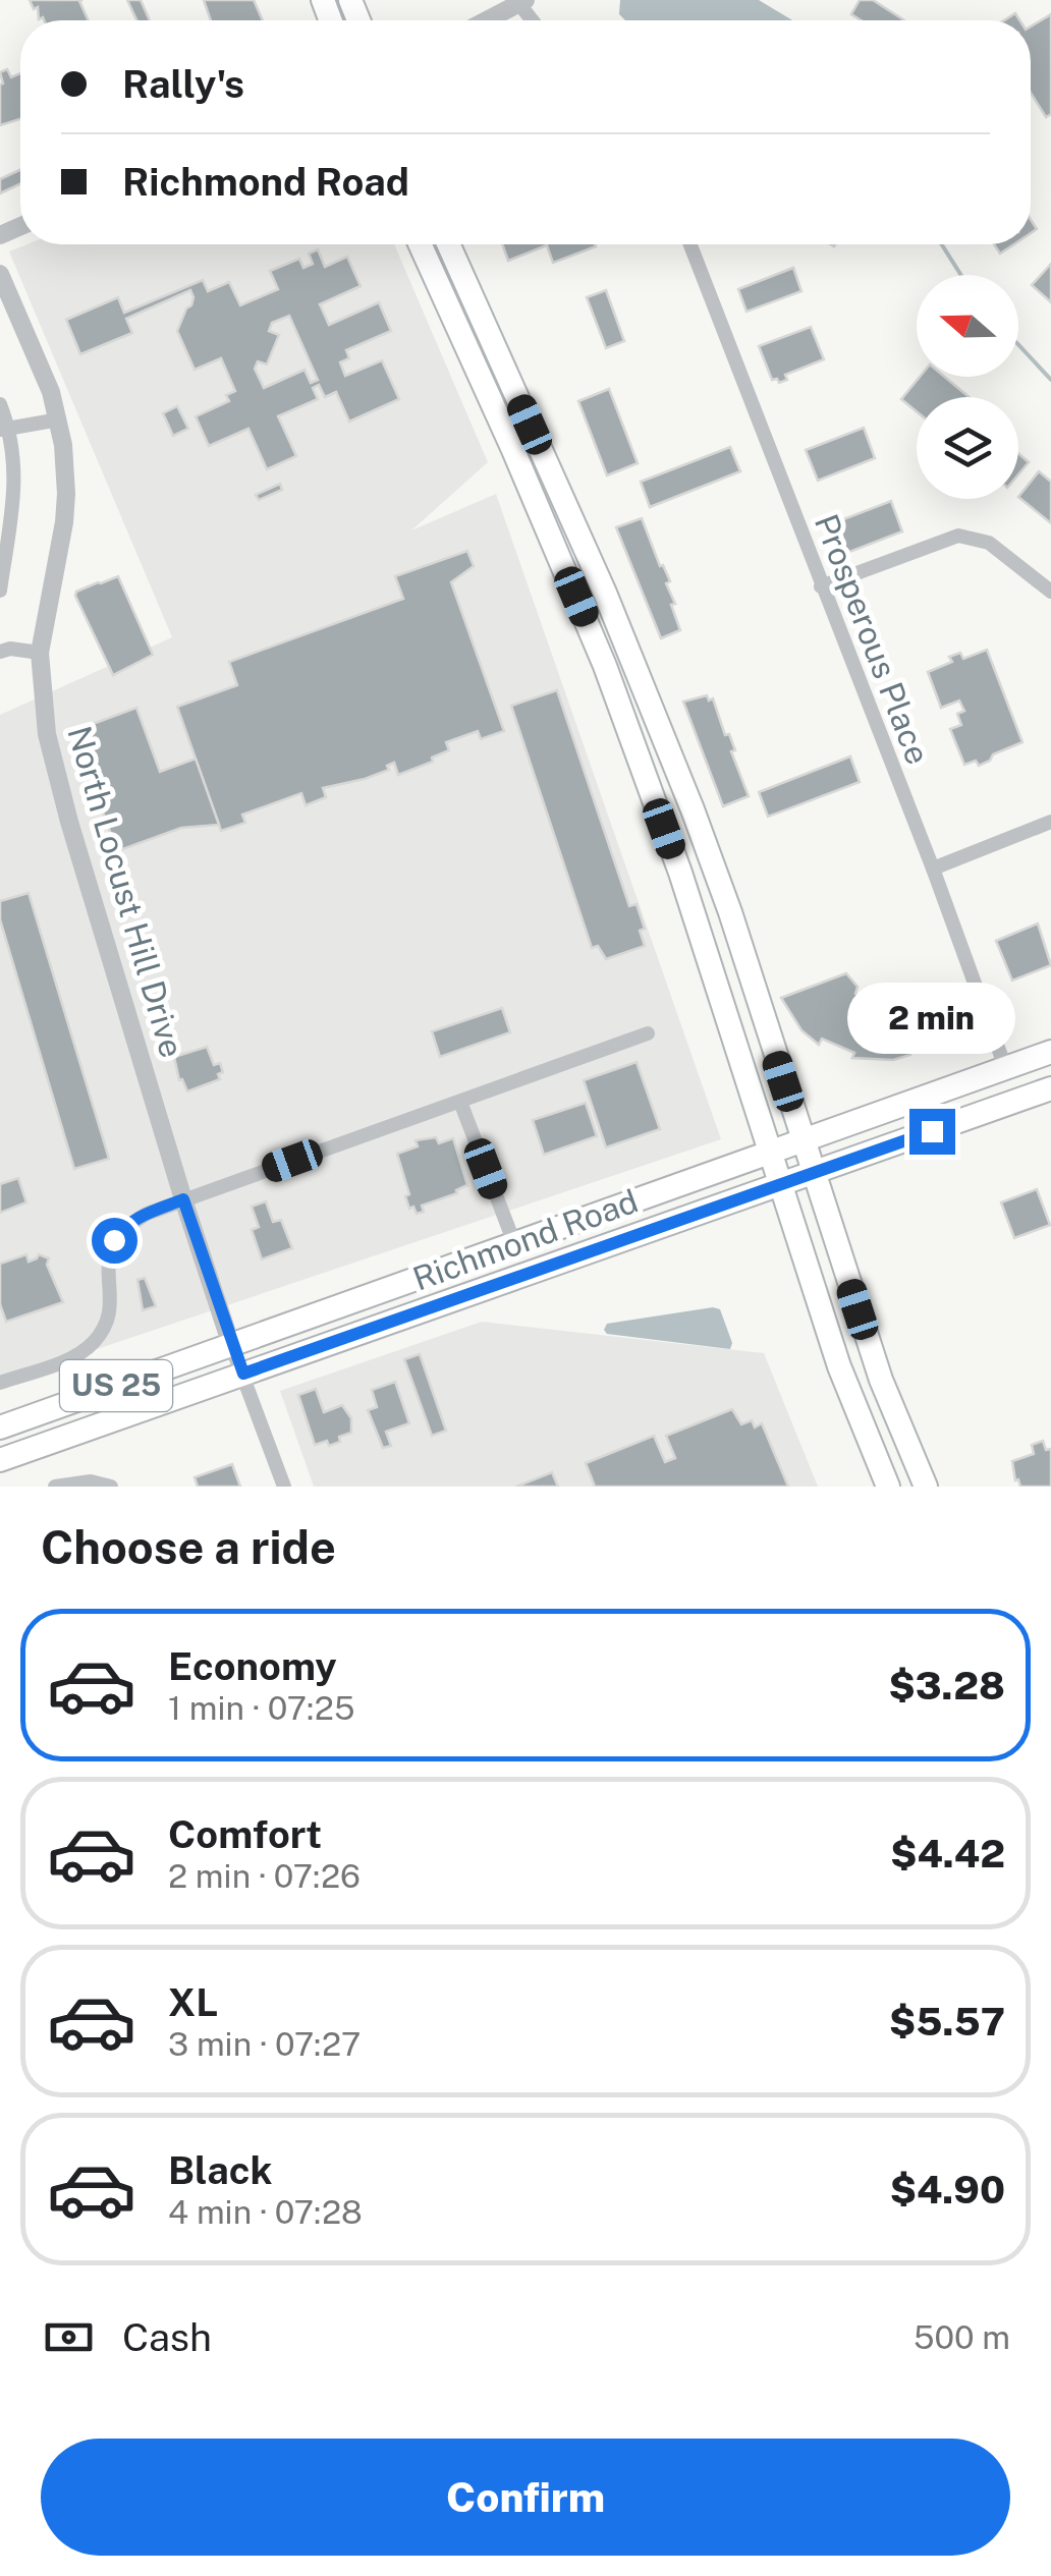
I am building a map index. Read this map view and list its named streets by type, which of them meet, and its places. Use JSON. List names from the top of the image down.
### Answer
{
  "streets": {
    "main road": ["Richmond Road", "US 25"],
    "street": ["Prosperous Place", "North Locust Hill Drive"]
  },
  "crossings": [
    ["Prosperous Place", "Richmond Road"],
    ["North Locust Hill Drive", "Richmond Road"]
  ],
  "north": "left",
  "page": {
    "banner": ["Rally's", "Richmond Road"],
    "bubble": "2 min",
    "heading": "Choose a ride",
    "list": [
      {
        "name": "Economy",
        "note": "1 min · 07:25",
        "value": "$3.28"
      },
      {
        "name": "Comfort",
        "note": "2 min · 07:26",
        "value": "$4.42"
      },
      {
        "name": "XL",
        "note": "3 min · 07:27",
        "value": "$5.57"
      },
      {
        "name": "Black",
        "note": "4 min · 07:28",
        "value": "$4.90"
      }
    ],
    "pay": ["Cash", "500 m"],
    "buttons": "Confirm"
  }
}
